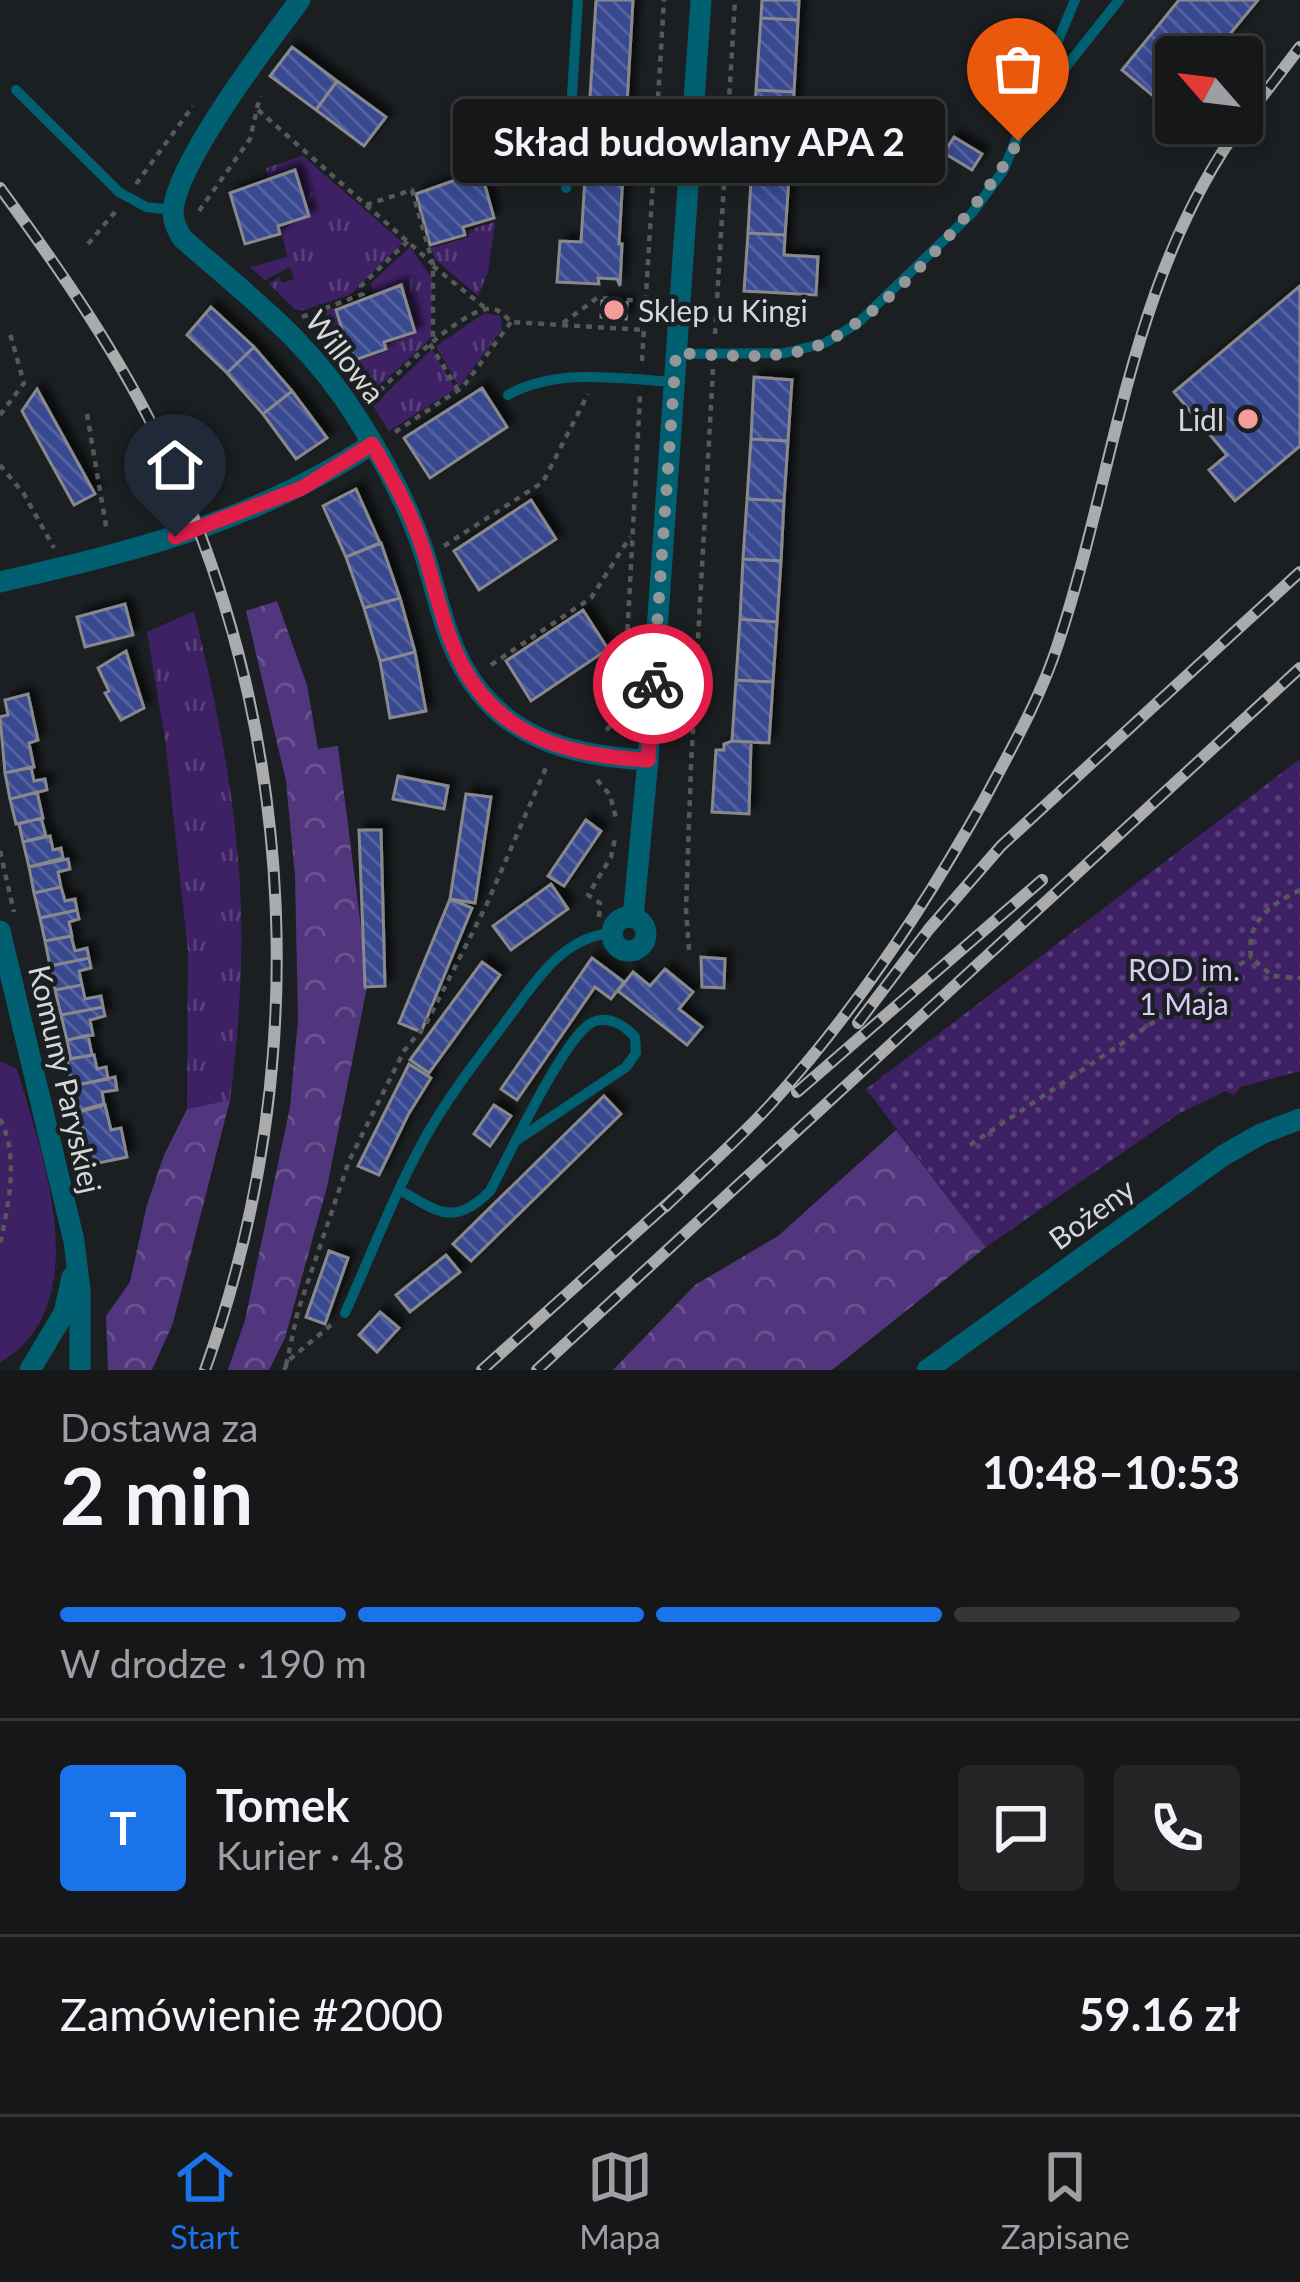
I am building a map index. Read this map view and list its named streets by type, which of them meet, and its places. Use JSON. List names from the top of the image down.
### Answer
{
  "streets": {
    "street": ["Willowa", "Komuny Paryskiej", "Bożeny"]
  },
  "parks": ["ROD im. 1 Maja"],
  "places": ["Skład budowlany APA 2", "Sklep u Kingi", "Lidl"],
  "north": "top left",
  "page": {
    "bubble": "Skład budowlany APA 2",
    "heading": ["2 min", "Dostawa za", "10:48–10:53"],
    "panel": [
      "Tomek",
      "Kurier · 4.8",
      "Zamówienie #2000",
      "59.16 zł"
    ],
    "bar": "W drodze · 190 m",
    "round": "T",
    "tabs": ["Start", "Mapa", "Zapisane"]
  }
}
